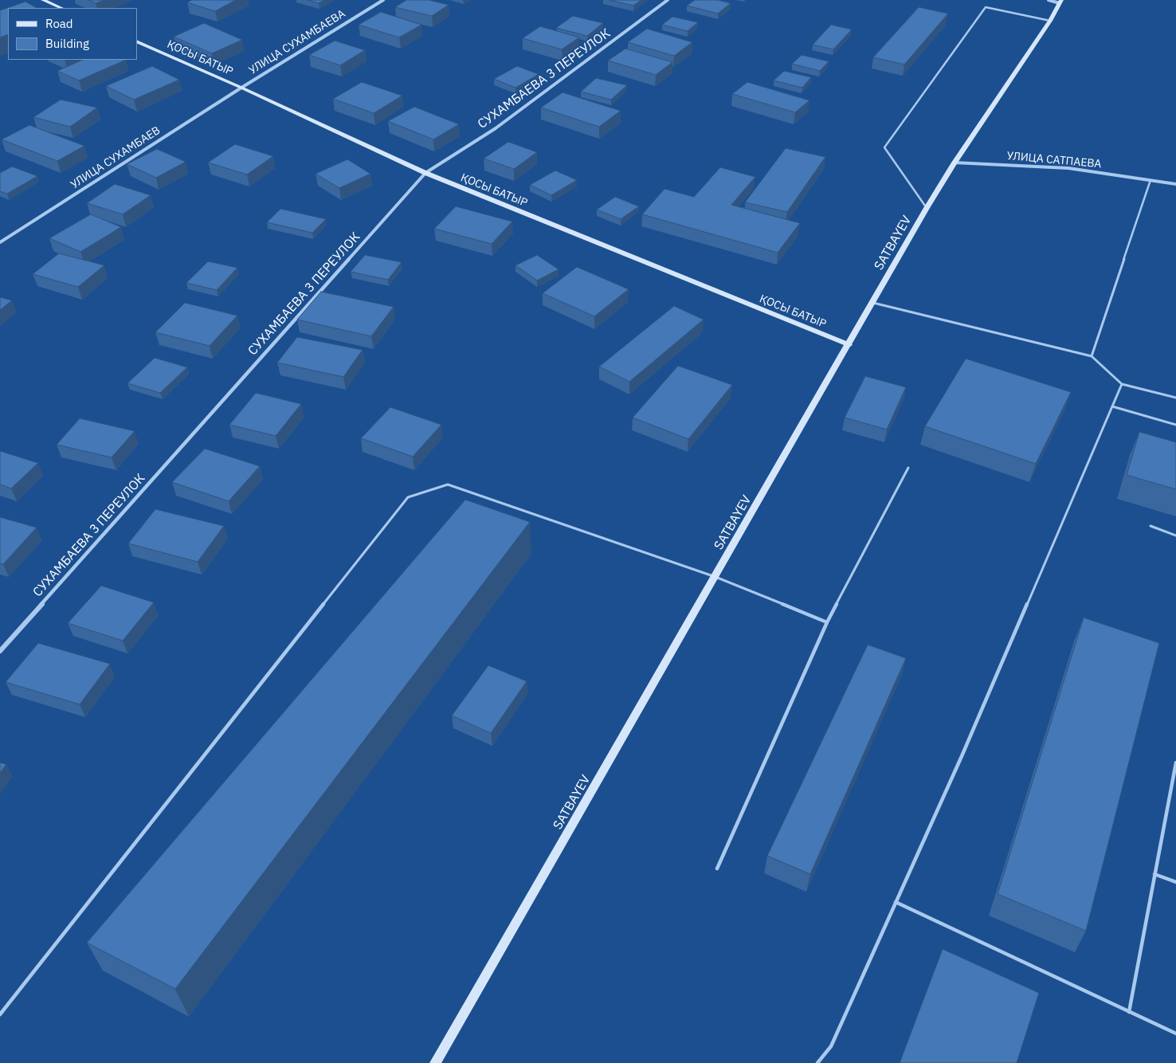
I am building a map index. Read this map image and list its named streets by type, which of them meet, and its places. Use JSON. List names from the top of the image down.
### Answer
{
  "streets": {
    "street": [
      "УЛИЦА СУХАМБАЕВА",
      "ҚОСЫ БАТЫР",
      "СУХАМБАЕВА 3 ПЕРЕУЛОК",
      "УЛИЦА СУХАМБАЕВ",
      "УЛИЦА САТПАЕВА",
      "SATBAYEV"
    ]
  },
  "crossings": [
    ["УЛИЦА СУХАМБАЕВА", "ҚОСЫ БАТЫР"],
    ["УЛИЦА СУХАМБАЕВА", "УЛИЦА СУХАМБАЕВ"],
    ["ҚОСЫ БАТЫР", "СУХАМБАЕВА 3 ПЕРЕУЛОК"],
    ["ҚОСЫ БАТЫР", "УЛИЦА СУХАМБАЕВ"],
    ["ҚОСЫ БАТЫР", "SATBAYEV"],
    ["УЛИЦА САТПАЕВА", "SATBAYEV"]
  ],
  "legend": ["Road", "Building"]
}
